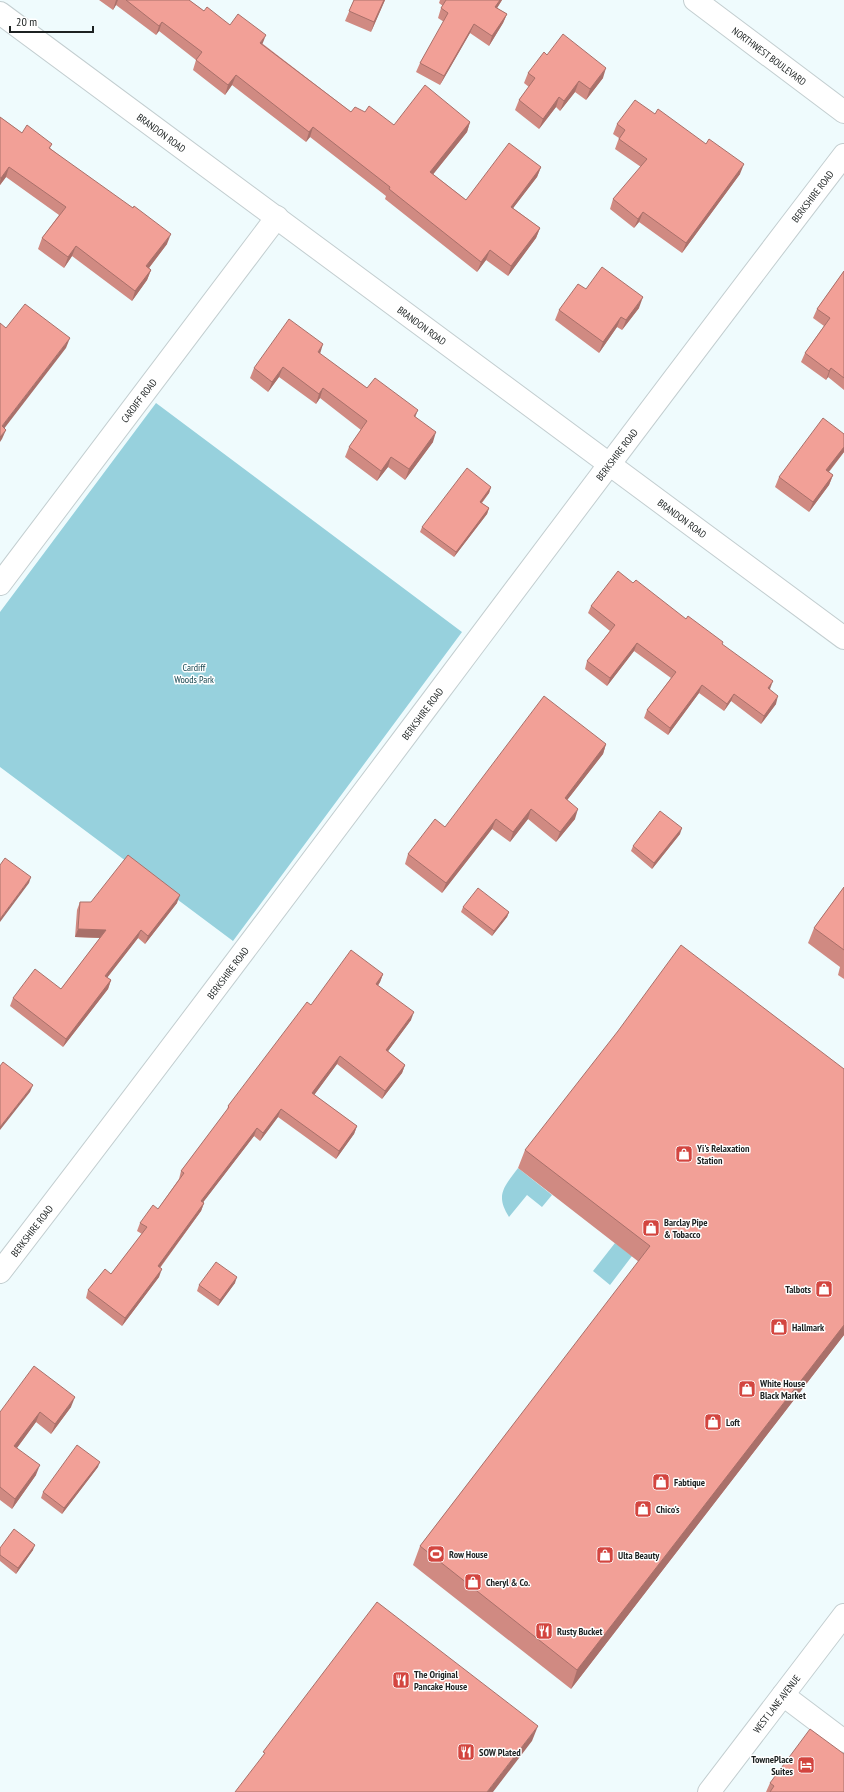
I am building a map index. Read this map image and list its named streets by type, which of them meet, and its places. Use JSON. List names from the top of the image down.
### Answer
{
  "streets": {
    "street": [
      "NORTHWEST BOULEVARD",
      "BRANDON ROAD",
      "BERKSHIRE ROAD",
      "CARDIFF ROAD",
      "WEST LANE AVENUE"
    ]
  },
  "crossings": [
    ["BRANDON ROAD", "BERKSHIRE ROAD"],
    ["BRANDON ROAD", "CARDIFF ROAD"]
  ],
  "parks": ["Cardiff Woods Park"],
  "places": {
    "shop": [
      "Yi's Relaxation Station",
      "Barclay Pipe & Tobacco",
      "Talbots",
      "Hallmark",
      "White House Black Market",
      "Loft",
      "Fabtique",
      "Chico's",
      "Ulta Beauty",
      "Cheryl & Co."
    ],
    "sports": ["Row House"],
    "restaurant": ["Rusty Bucket", "The Original Pancake House", "SOW Plated"],
    "hotel": ["TownePlace Suites"]
  },
  "scale_bar": "20 m"
}
